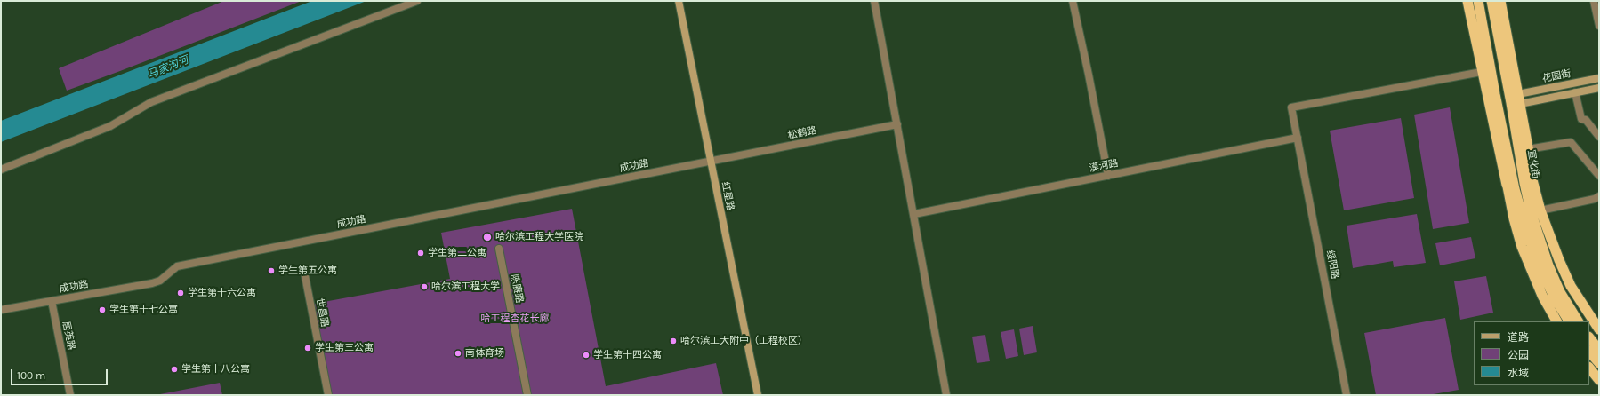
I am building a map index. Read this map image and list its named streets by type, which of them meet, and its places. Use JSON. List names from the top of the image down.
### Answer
{
  "streets": {
    "highway": ["宣化街"],
    "main road": ["花园街", "红星路"],
    "street": [
      "松鹤路",
      "成功路",
      "漠河路",
      "绥阳路",
      "陈赓路",
      "世昌路",
      "居英路"
    ]
  },
  "crossings": [
    ["花园街", "宣化街"],
    ["松鹤路", "成功路"],
    ["松鹤路", "红星路"],
    ["成功路", "红星路"],
    ["成功路", "居英路"],
    ["漠河路", "绥阳路"]
  ],
  "water": ["马家沟河"],
  "parks": ["哈工程杏花长廊"],
  "places": [
    "哈尔滨工程大学医院",
    "学生第二公寓",
    "学生第五公寓",
    "哈尔滨工程大学",
    "学生第十六公寓",
    "学生第十七公寓",
    "哈尔滨工大附中（工程校区）",
    "学生第三公寓",
    "南体育场",
    "学生第十四公寓",
    "学生第十八公寓"
  ],
  "legend": ["道路", "公园", "水域"],
  "scale_bar": "100 m"
}
